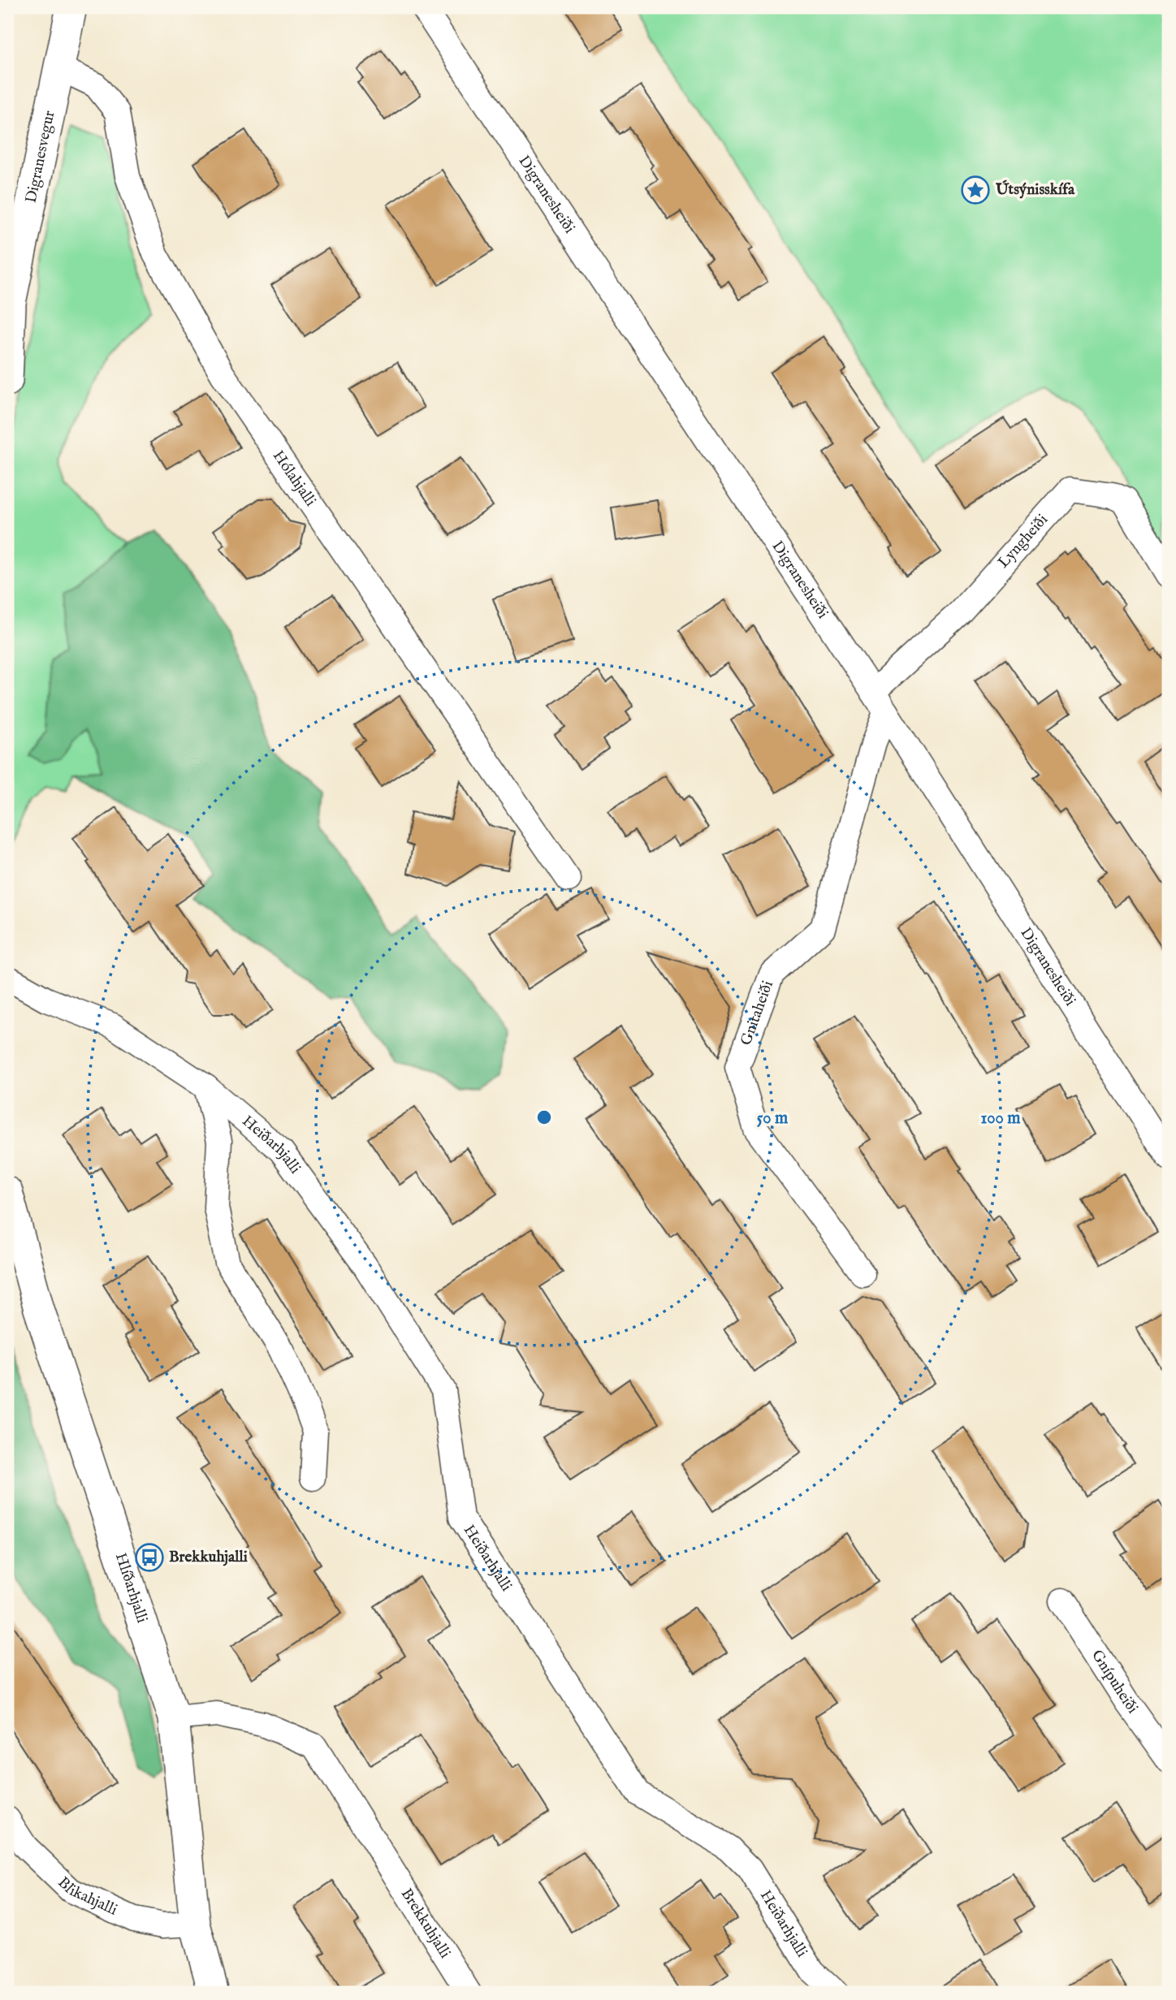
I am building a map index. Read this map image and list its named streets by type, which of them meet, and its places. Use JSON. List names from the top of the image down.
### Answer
{
  "streets": {
    "street": [
      "Digranesvegur",
      "Digranesheiði",
      "Hólahjalli",
      "Lyngheiði",
      "Gnitaheiði",
      "Heiðarhjalli",
      "Hlíðarhjalli",
      "Gnípuheiði",
      "Blikahjalli",
      "Brekkuhjalli"
    ]
  },
  "crossings": [
    ["Digranesvegur", "Hólahjalli"],
    ["Digranesheiði", "Lyngheiði"],
    ["Digranesheiði", "Gnitaheiði"],
    ["Hlíðarhjalli", "Blikahjalli"],
    ["Hlíðarhjalli", "Brekkuhjalli"]
  ],
  "places": {
    "place": ["Útsýnisskífa"],
    "bus stop": ["Brekkuhjalli"]
  },
  "rings": ["50 m", "100 m"]
}
